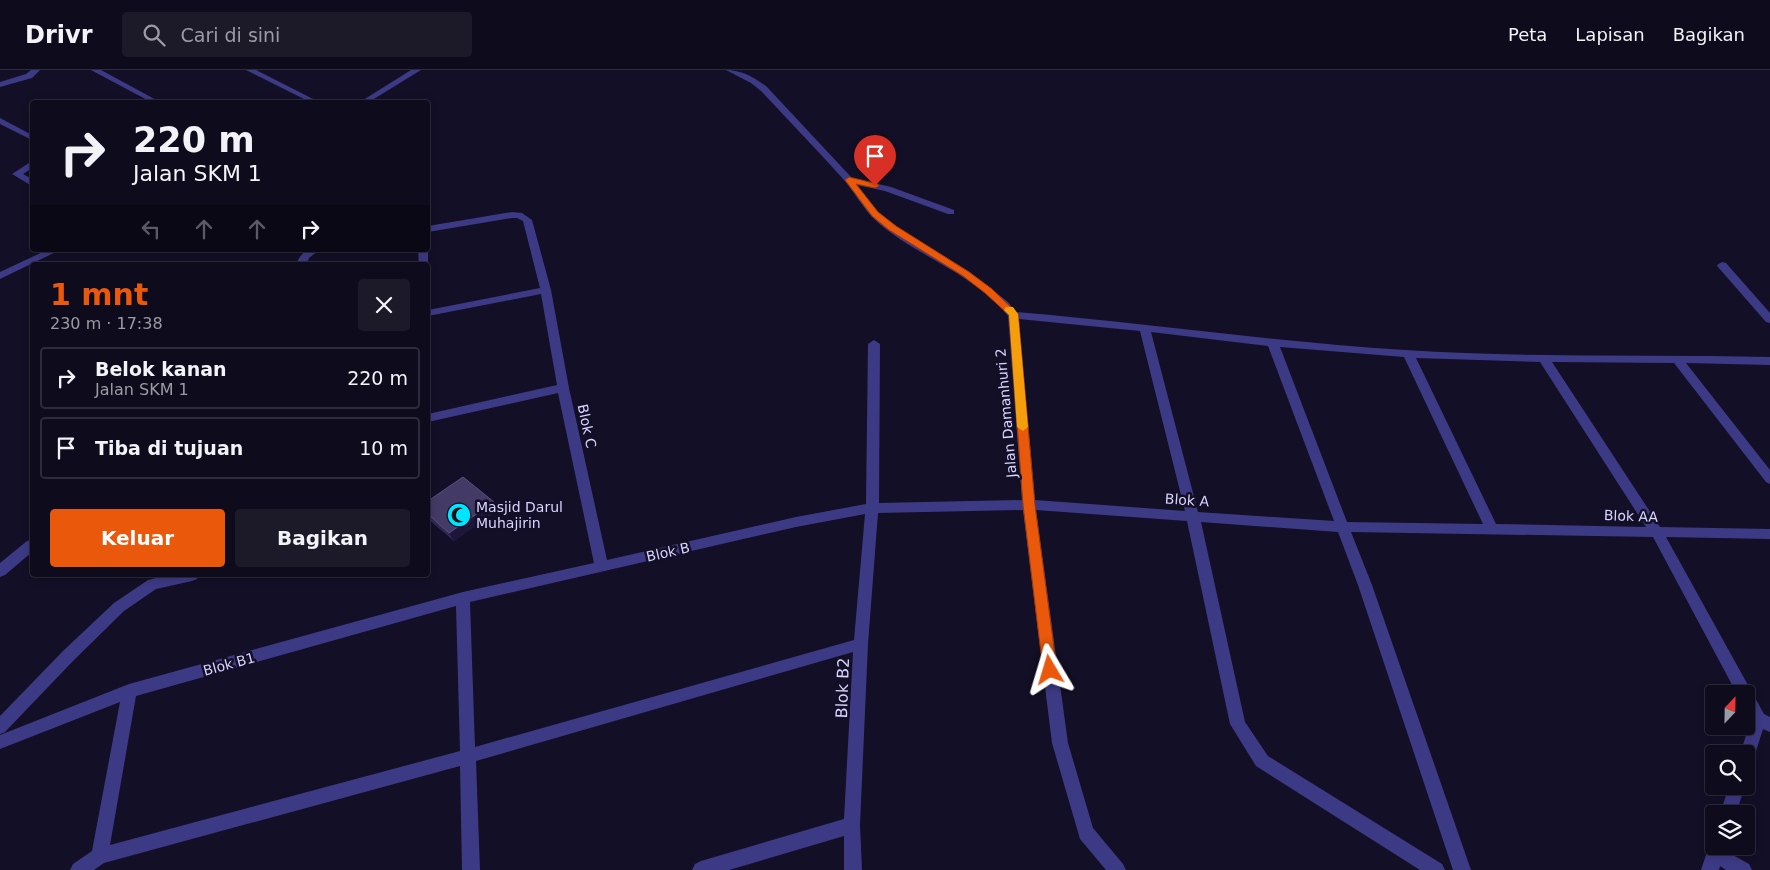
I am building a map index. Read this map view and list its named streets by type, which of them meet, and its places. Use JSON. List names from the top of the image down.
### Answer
{
  "streets": {
    "street": [
      "Jalan Damanhuri 2",
      "Blok C",
      "Blok A",
      "Blok AA",
      "Blok B",
      "Blok B1",
      "Blok B2"
    ]
  },
  "crossings": [
    ["Jalan Damanhuri 2", "Blok A"],
    ["Blok C", "Blok B"],
    ["Blok A", "Blok AA"],
    ["Blok A", "Blok B"],
    ["Blok A", "Blok B2"],
    ["Blok B", "Blok B1"],
    ["Blok B", "Blok B2"]
  ],
  "places": {
    "mosque": ["Masjid Darul Muhajirin"]
  },
  "north": "top",
  "page": {
    "header": "Drivr",
    "search": "Cari di sini",
    "nav": ["Peta", "Lapisan", "Bagikan"],
    "turn": ["220 m", "Jalan SKM 1"],
    "heading": ["1 mnt", "230 m · 17:38"],
    "list": [
      {
        "name": "Belok kanan",
        "note": "Jalan SKM 1",
        "value": "220 m"
      },
      {
        "name": "Tiba di tujuan",
        "value": "10 m"
      }
    ],
    "buttons": ["Keluar", "Bagikan"]
  }
}
